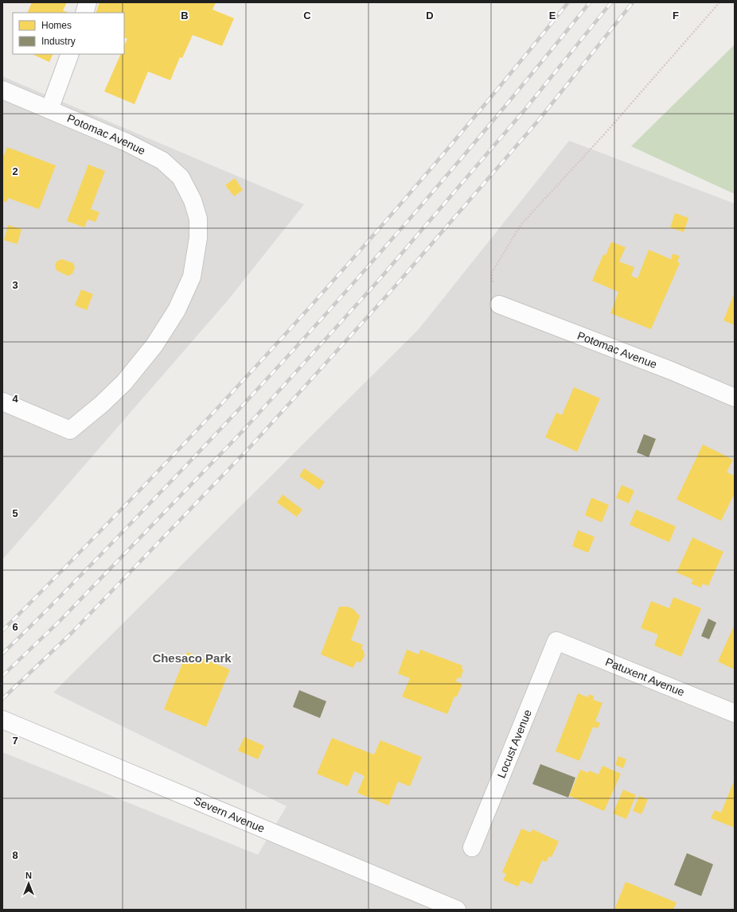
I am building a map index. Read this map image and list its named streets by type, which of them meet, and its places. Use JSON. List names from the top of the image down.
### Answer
{
  "streets": {
    "street": [
      "Potomac Avenue",
      "Patuxent Avenue",
      "Locust Avenue",
      "Severn Avenue"
    ]
  },
  "crossings": [
    ["Patuxent Avenue", "Locust Avenue"]
  ],
  "districts": ["Chesaco Park"],
  "legend": ["Homes", "Industry"],
  "north": "top",
  "grid": {
    "columns": [
      "B",
      "C",
      "D",
      "E",
      "F"
    ],
    "rows": [
      "2",
      "3",
      "4",
      "5",
      "6",
      "7",
      "8"
    ]
  }
}
